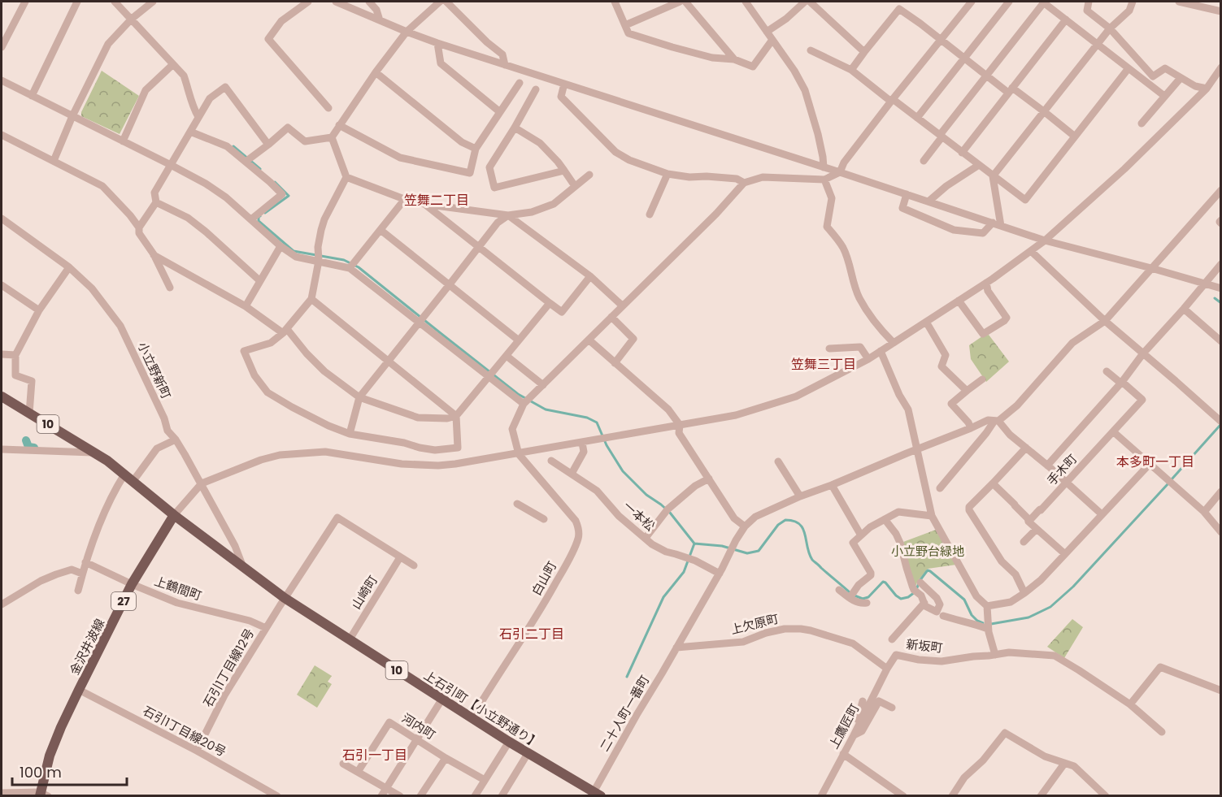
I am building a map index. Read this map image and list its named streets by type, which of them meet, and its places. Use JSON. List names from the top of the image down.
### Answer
{
  "streets": {
    "main road": [
      "10",
      "27",
      "金沢井波線",
      "上石引町【小立野通り】"
    ],
    "street": [
      "小立野新町",
      "手木町",
      "一本松",
      "白山町",
      "上鶴間町",
      "山崎町",
      "上欠原町",
      "新坂町",
      "石引1丁目線12号",
      "二十人町一番町",
      "河内町",
      "上鷹匠町",
      "石引1丁目線20号"
    ]
  },
  "crossings": [
    ["小立野新町", "10"],
    ["10", "金沢井波線"],
    ["10", "石引1丁目線12号"],
    ["10", "上石引町【小立野通り】"],
    ["一本松", "二十人町一番町"],
    ["白山町", "上石引町【小立野通り】"],
    ["上鶴間町", "金沢井波線"],
    ["上鶴間町", "石引1丁目線12号"],
    ["山崎町", "石引1丁目線12号"],
    ["山崎町", "上石引町【小立野通り】"],
    ["上欠原町", "新坂町"],
    ["上欠原町", "二十人町一番町"],
    ["上欠原町", "上鷹匠町"],
    ["新坂町", "上鷹匠町"],
    ["金沢井波線", "石引1丁目線20号"],
    ["石引1丁目線12号", "上石引町【小立野通り】"],
    ["石引1丁目線12号", "石引1丁目線20号"],
    ["上石引町【小立野通り】", "二十人町一番町"]
  ],
  "districts": [
    "笠舞二丁目",
    "笠舞三丁目",
    "本多町一丁目",
    "石引二丁目",
    "石引一丁目"
  ],
  "parks": ["小立野台緑地"],
  "scale_bar": "100 m"
}
